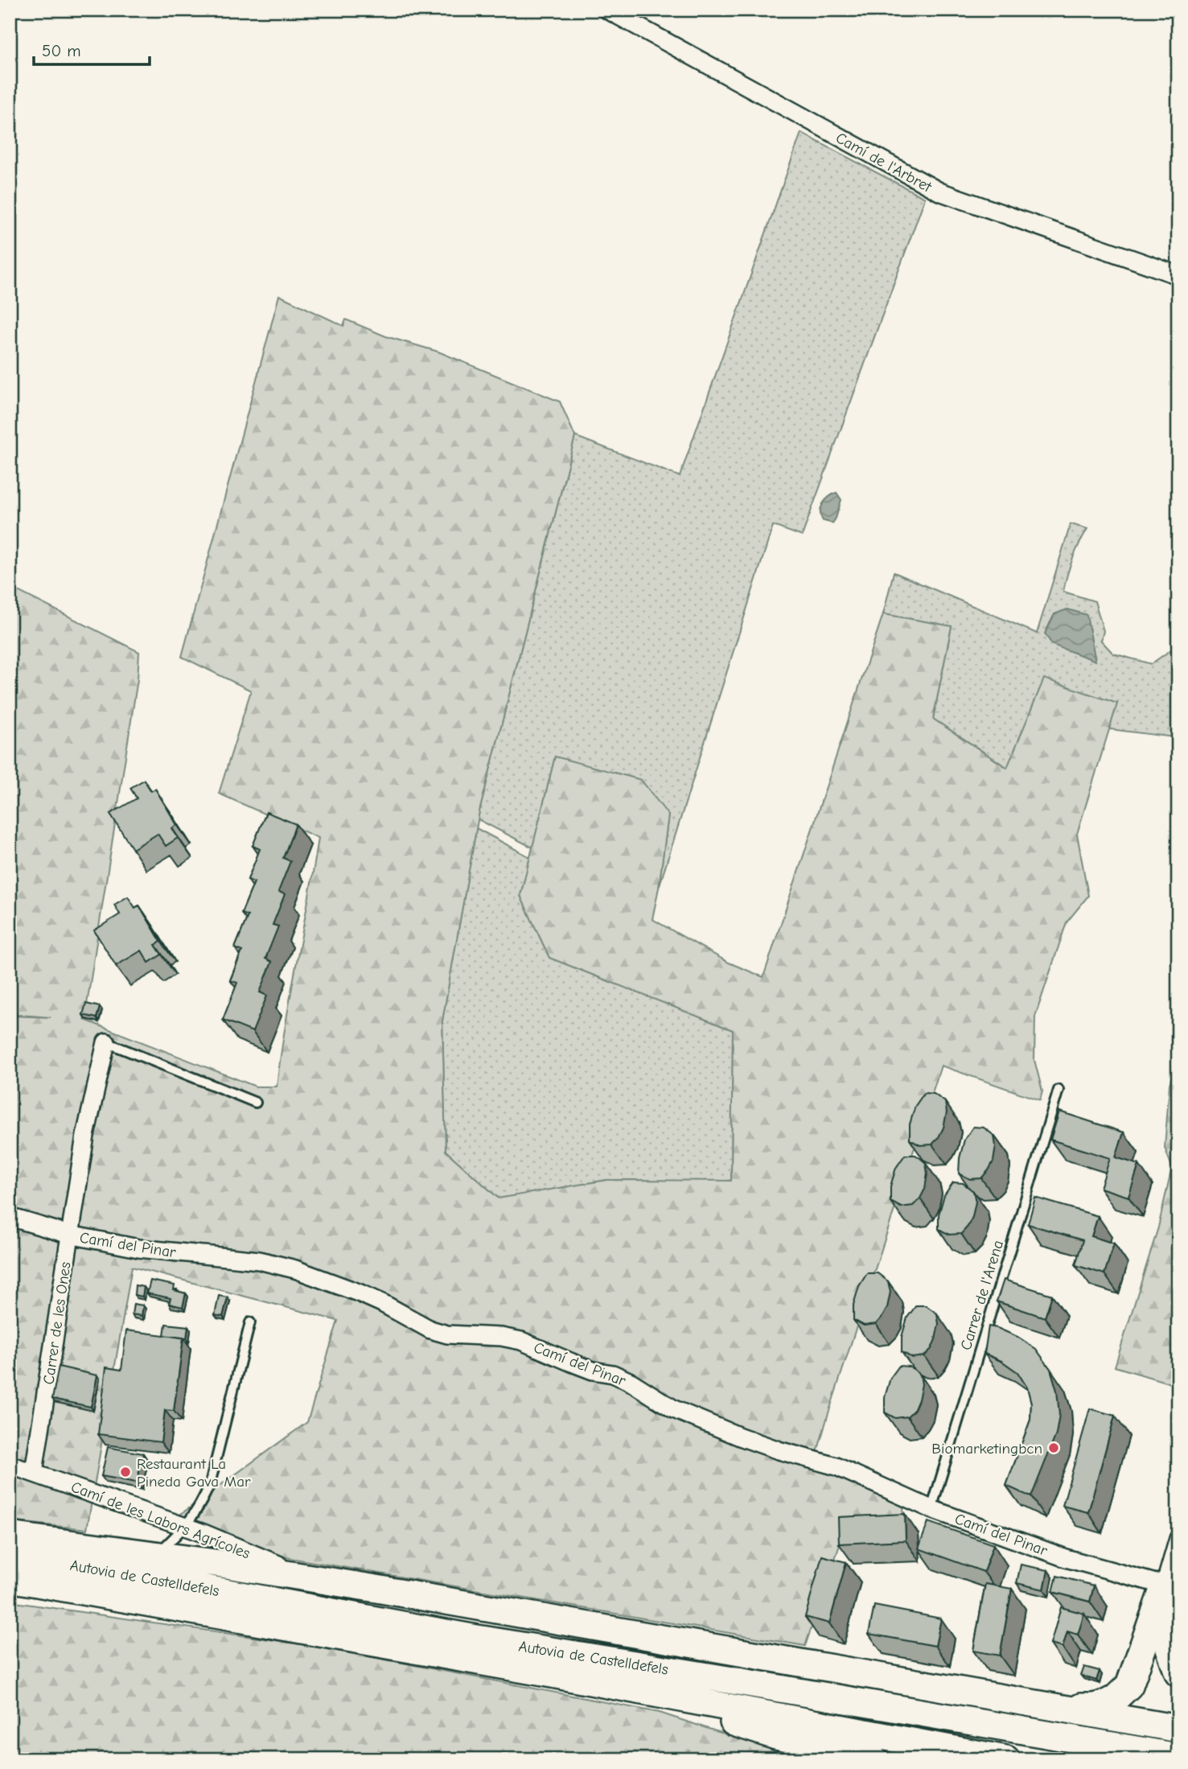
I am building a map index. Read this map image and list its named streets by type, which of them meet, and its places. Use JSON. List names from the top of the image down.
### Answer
{
  "streets": {
    "highway": ["Autovia de Castelldefels"],
    "street": [
      "Camí de l'Arbret",
      "Camí del Pinar",
      "Carrer de les Ones",
      "Camí de les Labors Agrícoles"
    ],
    "lane": ["Carrer de l'Arena"]
  },
  "crossings": [
    ["Camí del Pinar", "Carrer de l'Arena"],
    ["Camí del Pinar", "Carrer de les Ones"],
    ["Carrer de les Ones", "Camí de les Labors Agrícoles"]
  ],
  "places": ["Biomarketingbcn", "Restaurant La Pineda Gava Mar"],
  "scale_bar": "50 m"
}
